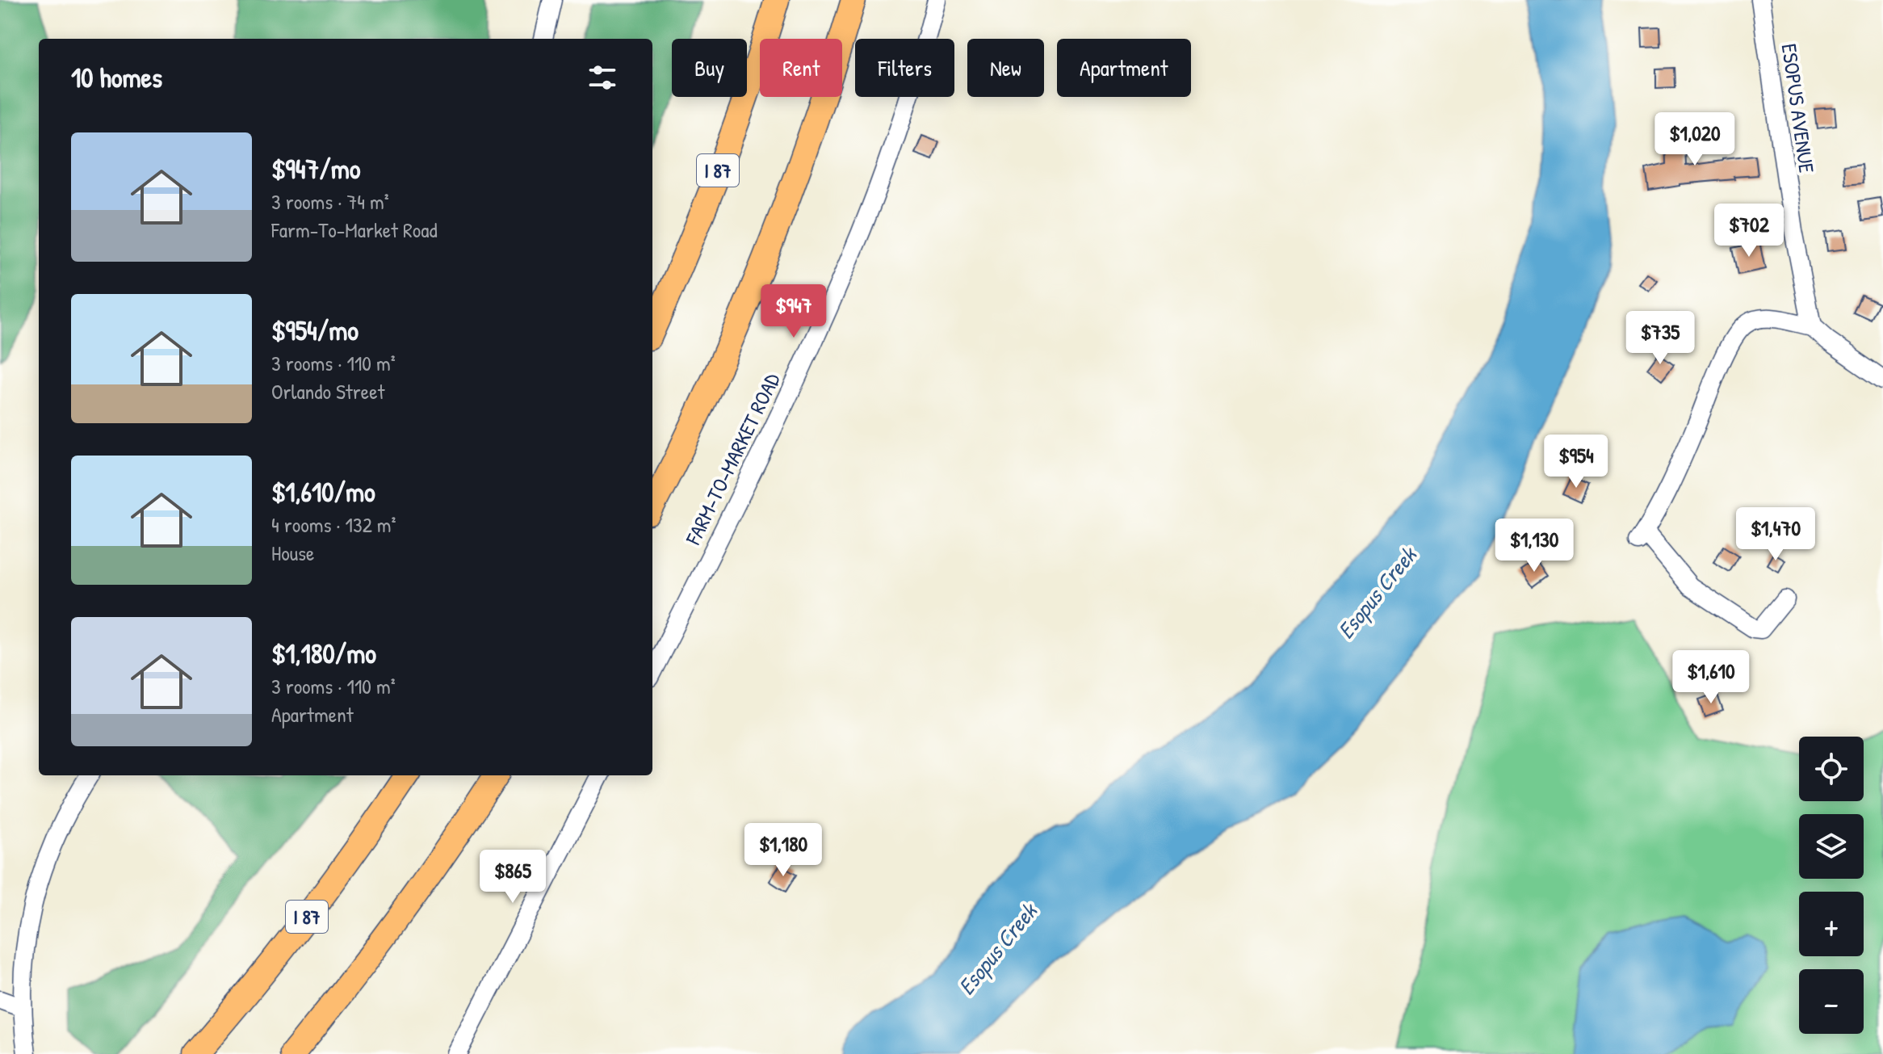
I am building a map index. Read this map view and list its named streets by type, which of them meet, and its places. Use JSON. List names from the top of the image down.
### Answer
{
  "streets": {
    "highway": ["I 87"],
    "street": ["ESOPUS AVENUE", "FARM-TO-MARKET ROAD"]
  },
  "water": ["Esopus Creek"],
  "page": {
    "chip": [
      "Buy",
      "Rent",
      "Filters",
      "New",
      "Apartment"
    ],
    "heading": "10 homes",
    "price": [
      "$1,020",
      "$702",
      "$947",
      "$735",
      "$954",
      "$1,470",
      "$1,130",
      "$1,610",
      "$1,180",
      "$865"
    ],
    "list": [
      {
        "name": "$947/mo",
        "note": "3 rooms · 74 m² · Farm-To-Market Road"
      },
      {
        "name": "$954/mo",
        "note": "3 rooms · 110 m² · Orlando Street"
      },
      {
        "name": "$1,610/mo",
        "note": "4 rooms · 132 m² · House"
      },
      {
        "name": "$1,180/mo",
        "note": "3 rooms · 110 m² · Apartment"
      }
    ],
    "map_buttons": ["+", "−"]
  }
}
